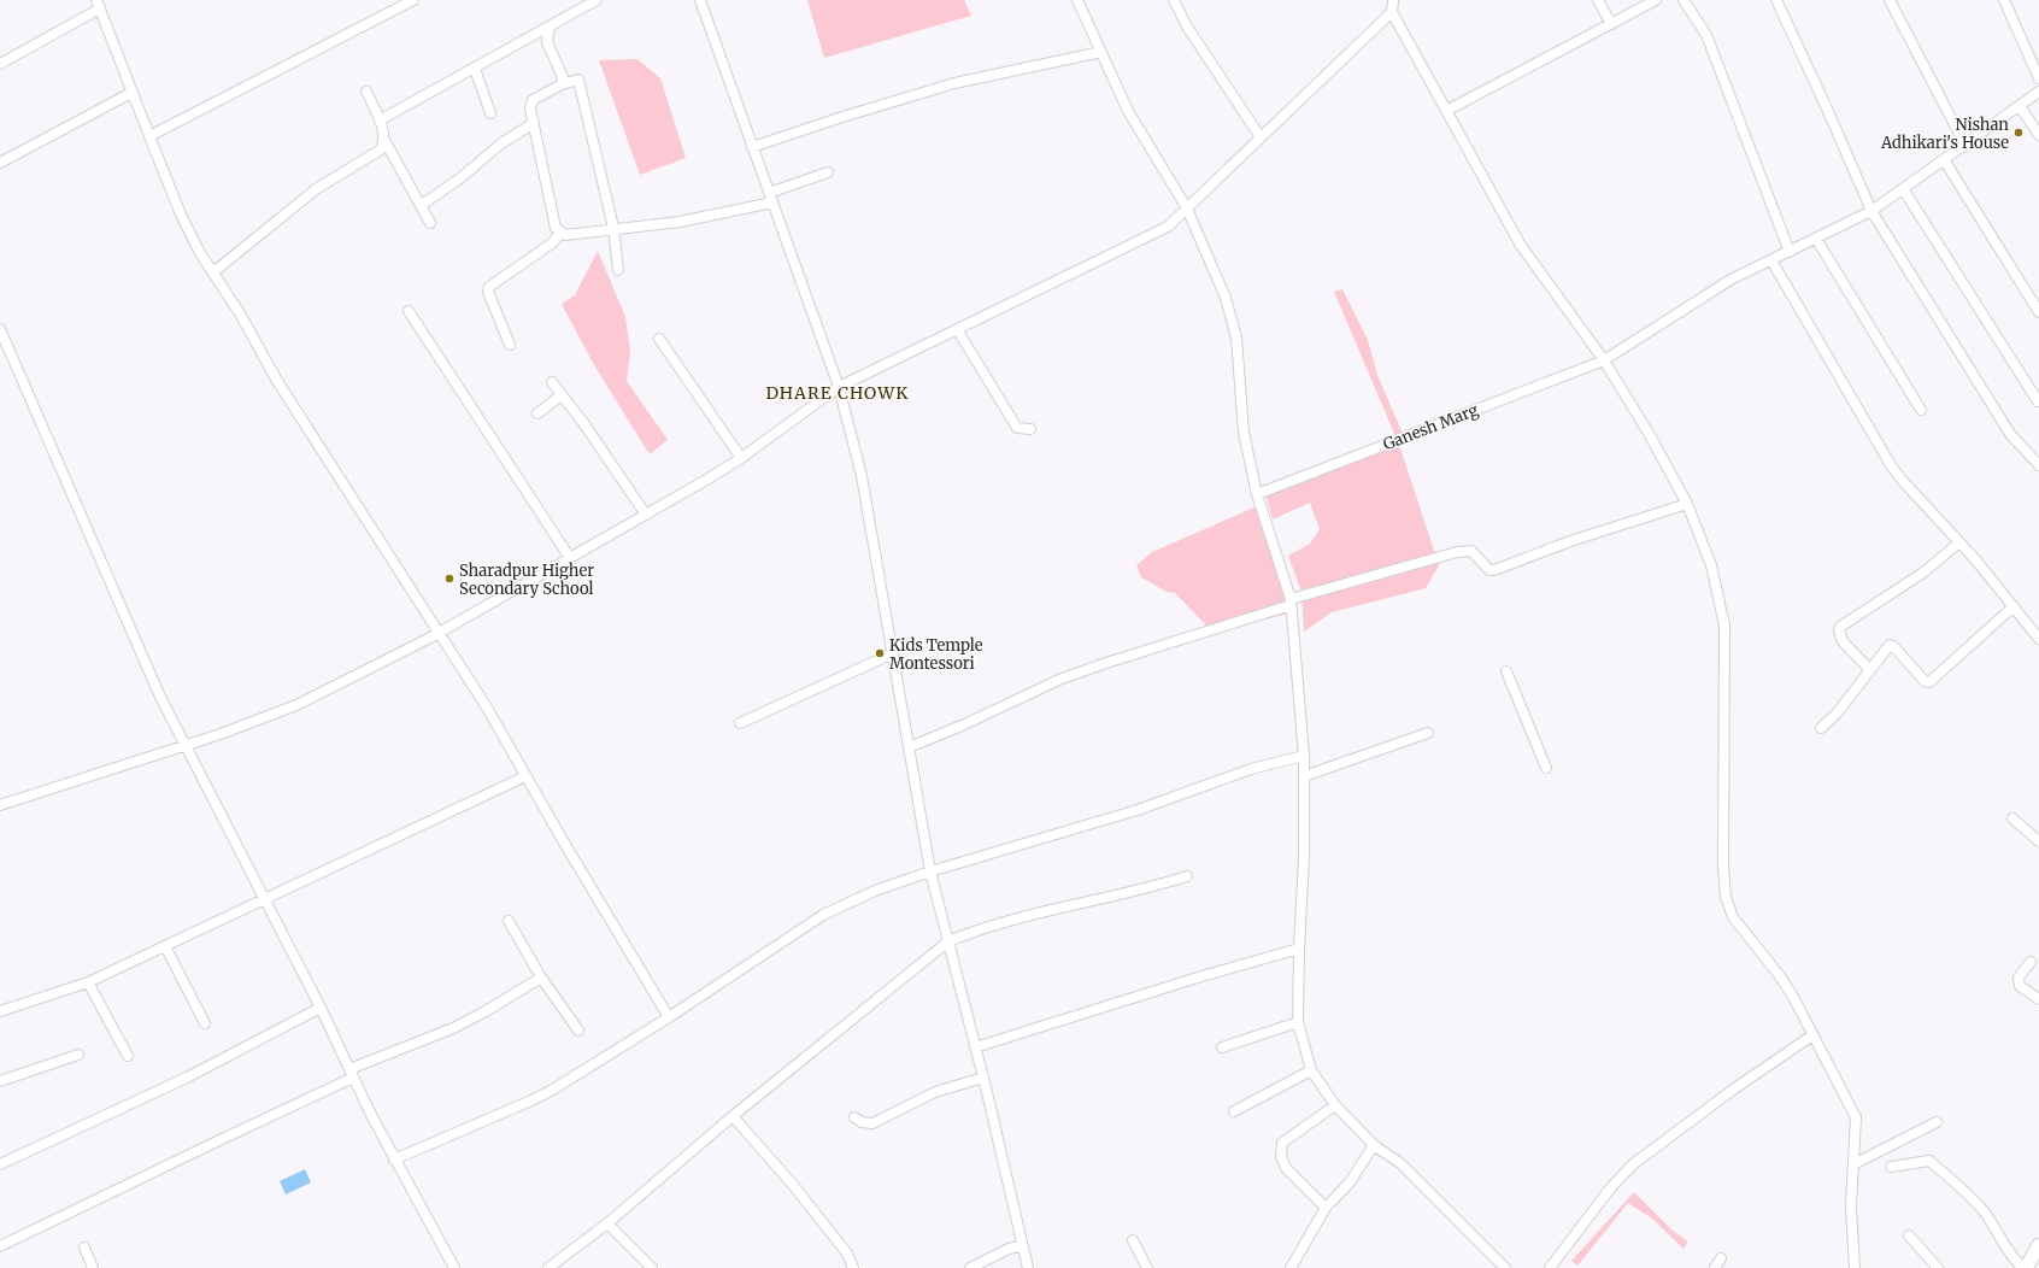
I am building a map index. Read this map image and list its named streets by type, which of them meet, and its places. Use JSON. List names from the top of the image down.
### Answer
{
  "streets": {
    "street": ["Ganesh Marg"]
  },
  "districts": ["DHARE CHOWK"],
  "places": ["Nishan Adhikari's House", "Sharadpur Higher Secondary School", "Kids Temple Montessori"]
}
